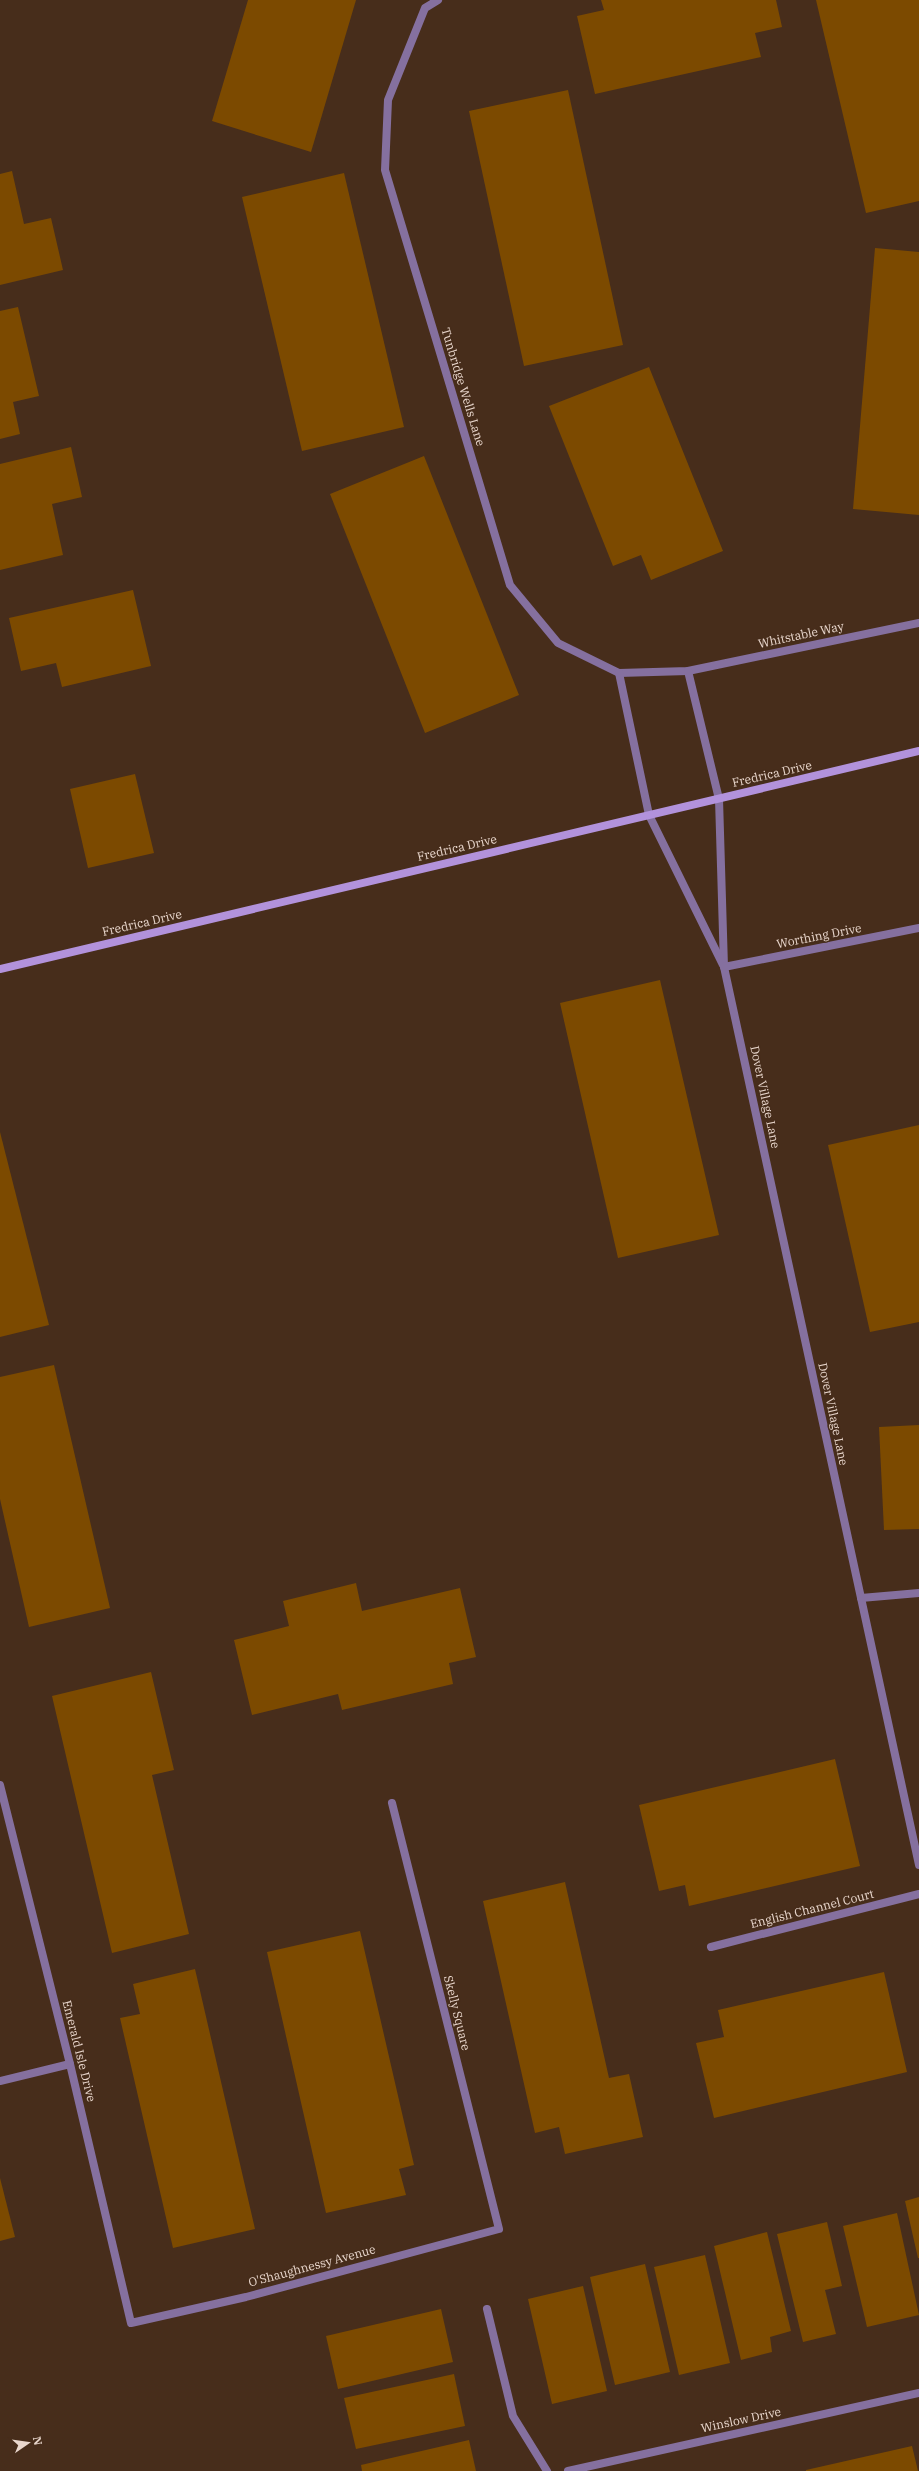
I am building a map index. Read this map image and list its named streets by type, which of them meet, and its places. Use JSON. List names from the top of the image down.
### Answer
{
  "streets": {
    "street": ["Fredrica Drive"],
    "lane": [
      "Tunbridge Wells Lane",
      "Whitstable Way",
      "Worthing Drive",
      "Dover Village Lane",
      "English Channel Court",
      "Skelly Square",
      "Emerald Isle Drive",
      "O'Shaughnessy Avenue",
      "Winslow Drive"
    ]
  },
  "crossings": [
    ["Tunbridge Wells Lane", "Whitstable Way"],
    ["Tunbridge Wells Lane", "Dover Village Lane"],
    ["Whitstable Way", "Dover Village Lane"],
    ["Fredrica Drive", "Dover Village Lane"],
    ["Worthing Drive", "Dover Village Lane"],
    ["Skelly Square", "O'Shaughnessy Avenue"],
    ["Emerald Isle Drive", "O'Shaughnessy Avenue"]
  ],
  "north": "right"
}
